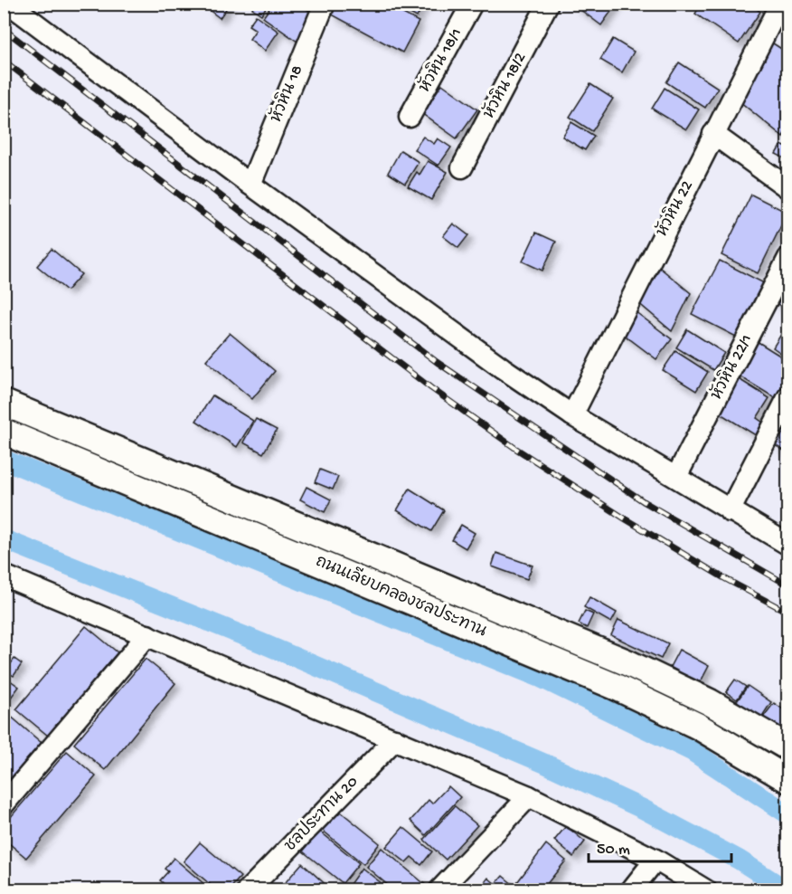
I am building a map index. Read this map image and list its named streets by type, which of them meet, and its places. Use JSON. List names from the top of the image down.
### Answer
{
  "streets": {
    "street": [
      "หัวหิน 18/1",
      "หัวหิน 18/2",
      "หัวหิน 18",
      "หัวหิน 22",
      "หัวหิน 22/1",
      "ถนนเลียบคลองชลประทาน",
      "ชลประทาน 20"
    ]
  },
  "scale_bar": "50 m"
}
